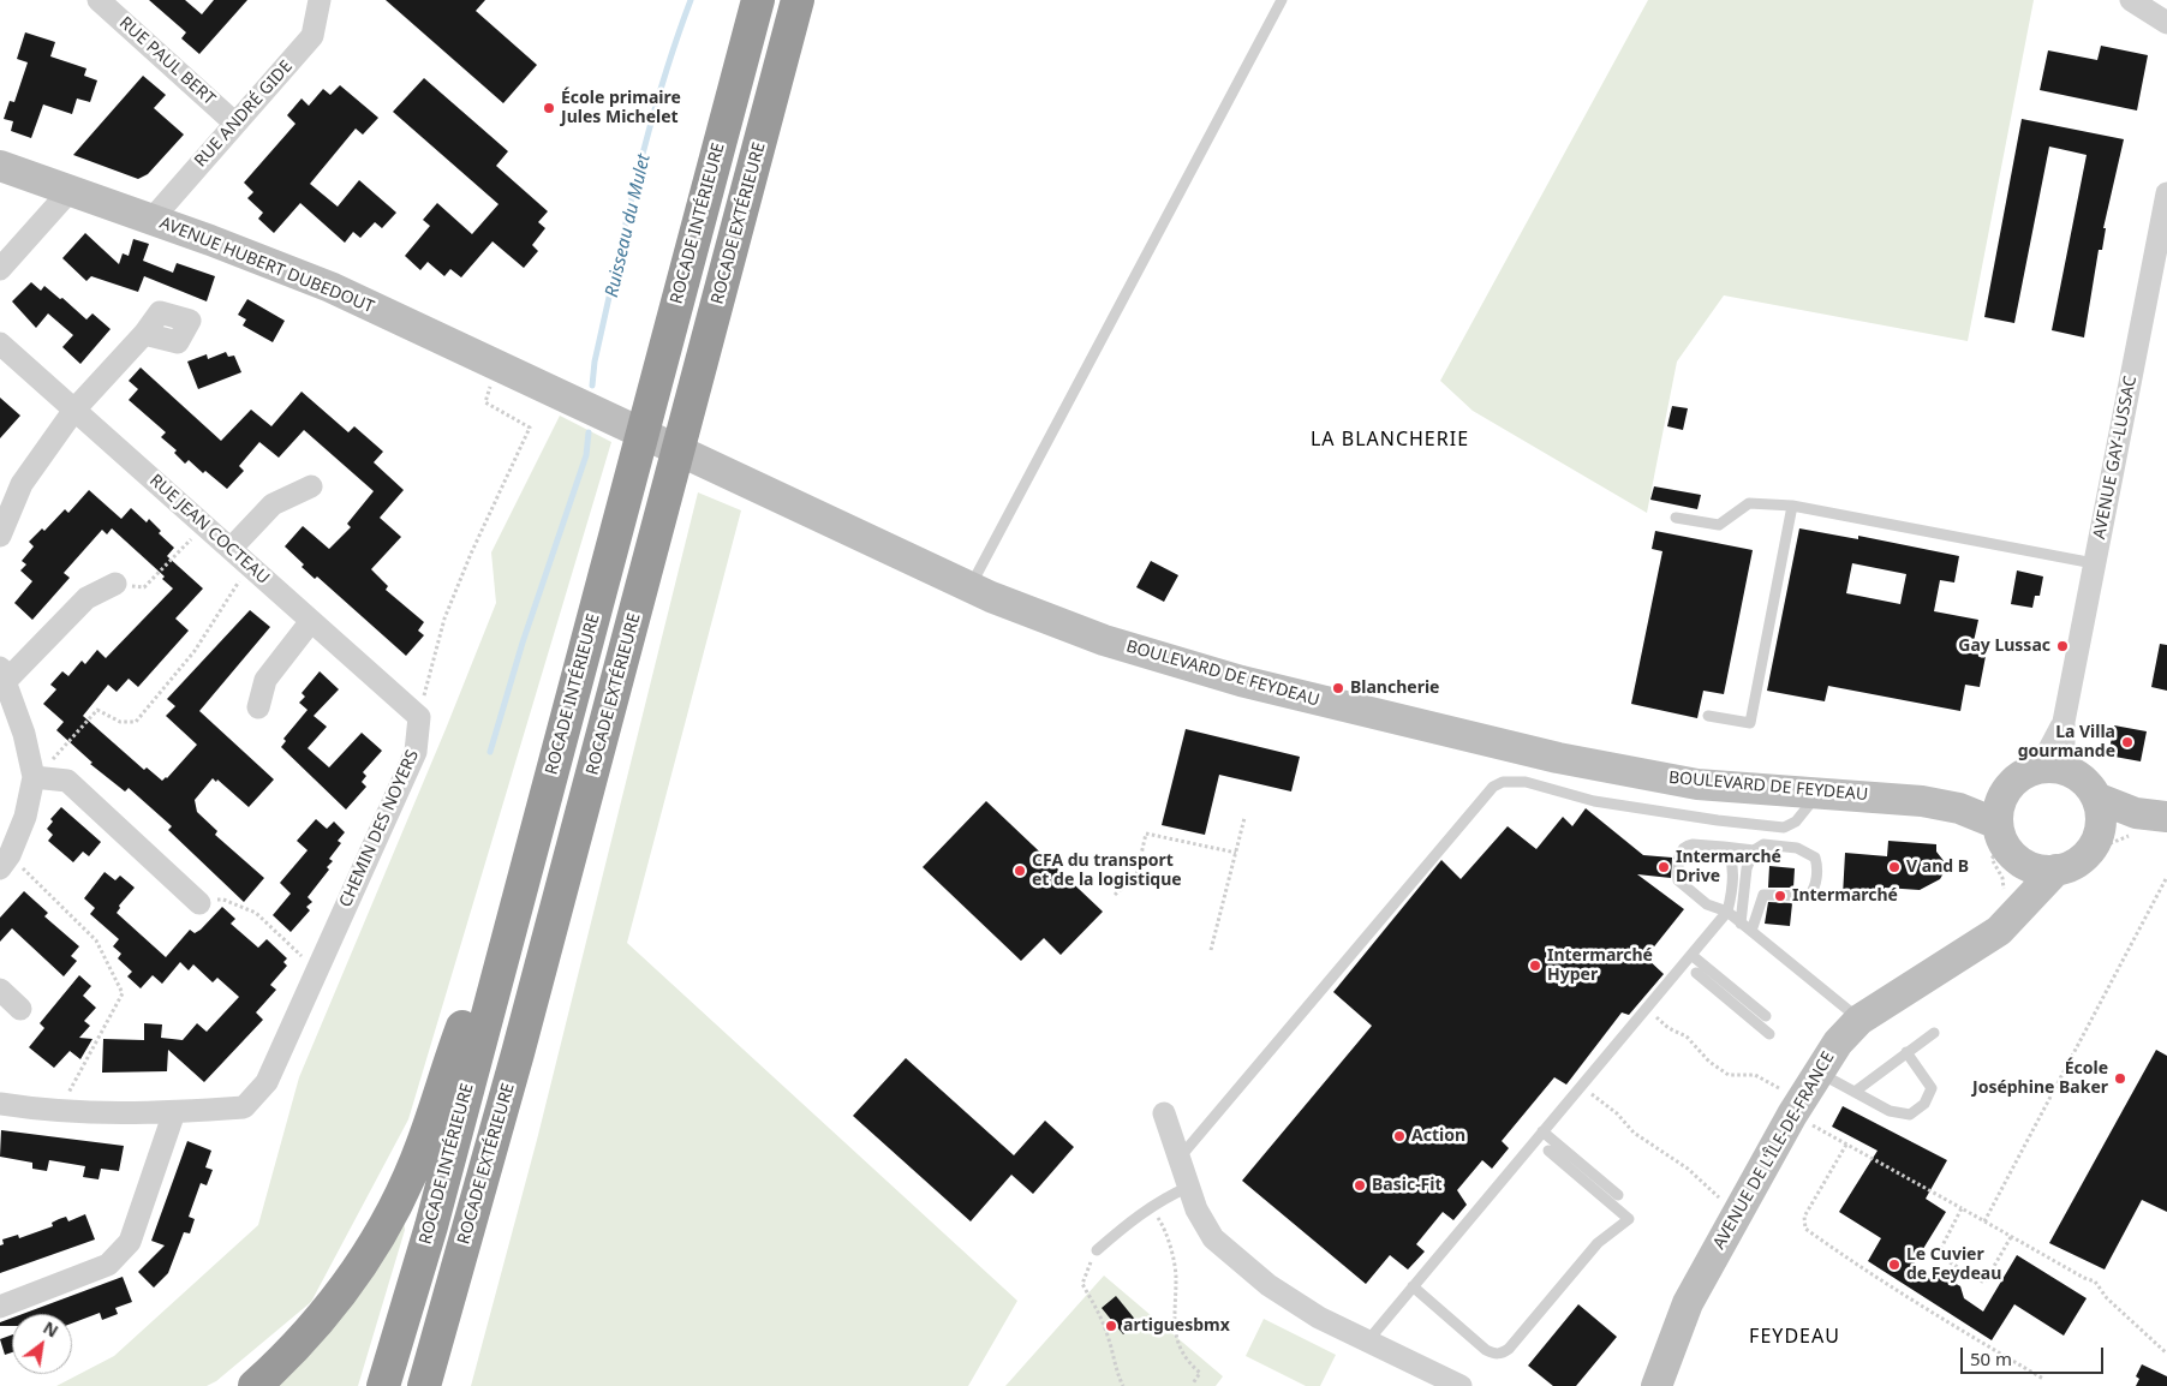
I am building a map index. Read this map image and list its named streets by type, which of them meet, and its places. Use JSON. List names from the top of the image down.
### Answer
{
  "streets": {
    "highway": ["ROCADE INTÉRIEURE", "ROCADE EXTÉRIEURE"],
    "main road": ["AVENUE HUBERT DUBEDOUT", "BOULEVARD DE FEYDEAU", "AVENUE DE L'ÎLE-DE-FRANCE"],
    "street": [
      "RUE PAUL BERT",
      "RUE ANDRÉ GIDE",
      "AVENUE GAY-LUSSAC",
      "RUE JEAN COCTEAU",
      "CHEMIN DES NOYERS"
    ]
  },
  "crossings": [
    ["RUE PAUL BERT", "RUE ANDRÉ GIDE"],
    ["RUE ANDRÉ GIDE", "AVENUE HUBERT DUBEDOUT"],
    ["AVENUE HUBERT DUBEDOUT", "BOULEVARD DE FEYDEAU"],
    ["AVENUE GAY-LUSSAC", "BOULEVARD DE FEYDEAU"],
    ["AVENUE GAY-LUSSAC", "AVENUE DE L'ÎLE-DE-FRANCE"],
    ["RUE JEAN COCTEAU", "CHEMIN DES NOYERS"],
    ["BOULEVARD DE FEYDEAU", "AVENUE DE L'ÎLE-DE-FRANCE"]
  ],
  "districts": ["LA BLANCHERIE", "FEYDEAU"],
  "water": ["Ruisseau du Mulet"],
  "places": [
    "École primaire Jules Michelet",
    "Gay Lussac",
    "Blancherie",
    "La Villa gourmande",
    "Intermarché Drive",
    "V and B",
    "CFA du transport et de la logistique",
    "Intermarché",
    "Intermarché Hyper",
    "École Joséphine Baker",
    "Action",
    "Basic-Fit",
    "Le Cuvier de Feydeau",
    "artiguesbmx"
  ],
  "scale_bar": "50 m",
  "north": "top right"
}
